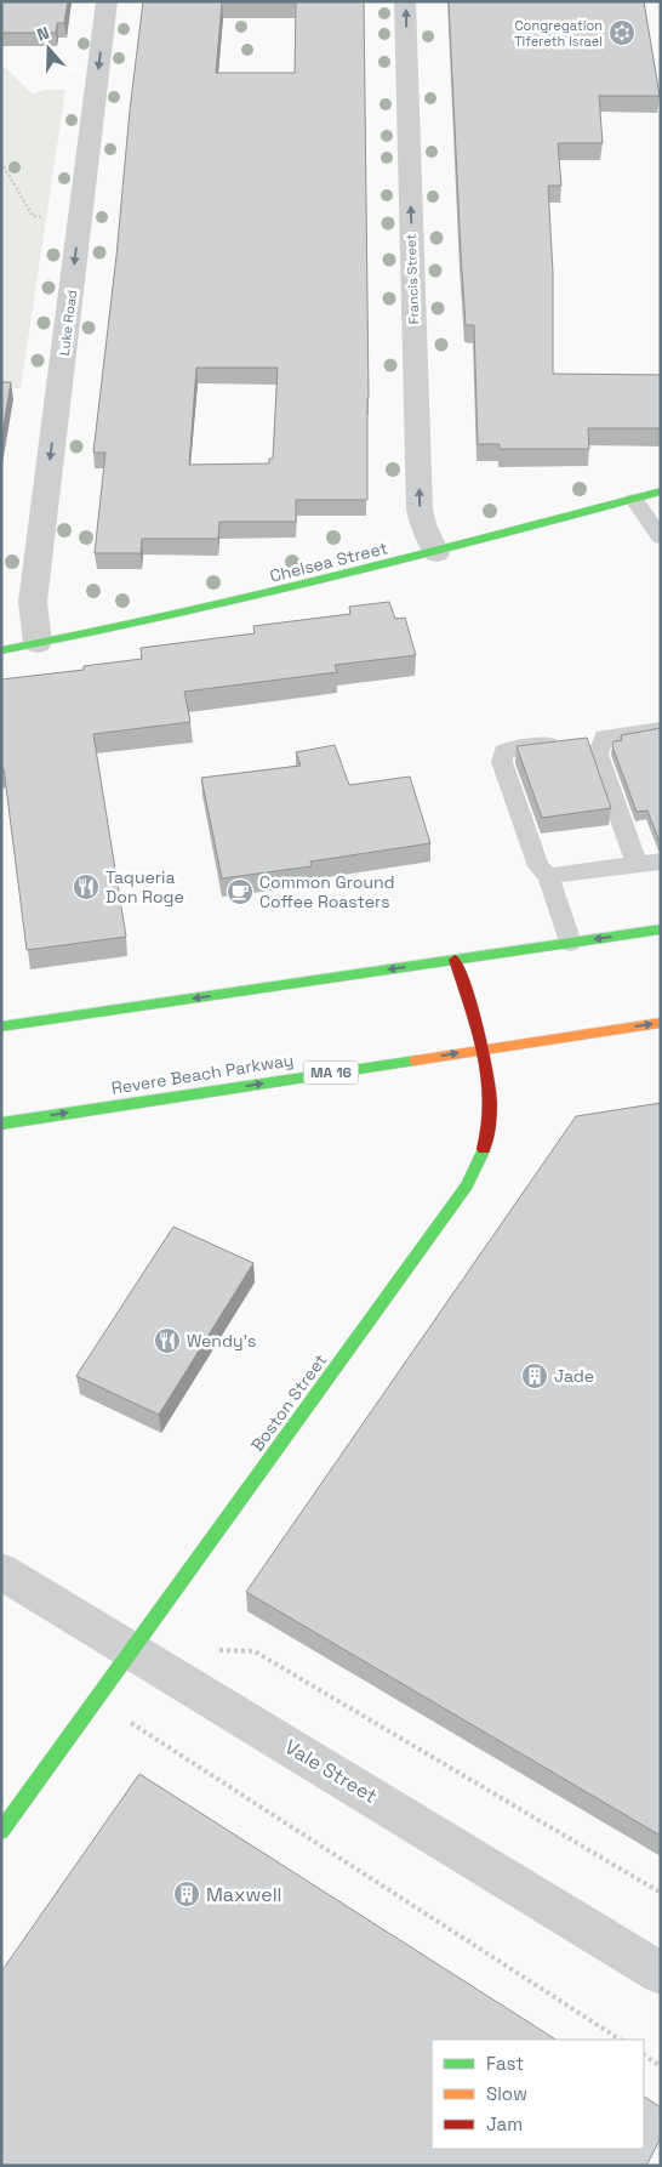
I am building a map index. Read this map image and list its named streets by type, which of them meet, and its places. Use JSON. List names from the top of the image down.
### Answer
{
  "streets": {
    "main road": [
      "Chelsea Street",
      "MA 16",
      "Revere Beach Parkway",
      "Boston Street"
    ],
    "street": ["Francis Street", "Luke Road", "Vale Street"]
  },
  "crossings": [
    ["Francis Street", "Chelsea Street"],
    ["Luke Road", "Chelsea Street"],
    ["Revere Beach Parkway", "Boston Street"],
    ["Boston Street", "Vale Street"]
  ],
  "one_way": ["Francis Street", "Luke Road"],
  "places": {
    "synagogue": ["Congregation Tifereth Israel"],
    "restaurant": ["Taqueria Don Roge", "Wendy's"],
    "cafe": ["Common Ground Coffee Roasters"],
    "building": ["Jade", "Maxwell"]
  },
  "legend": ["Fast", "Slow", "Jam"],
  "north": "top"
}
